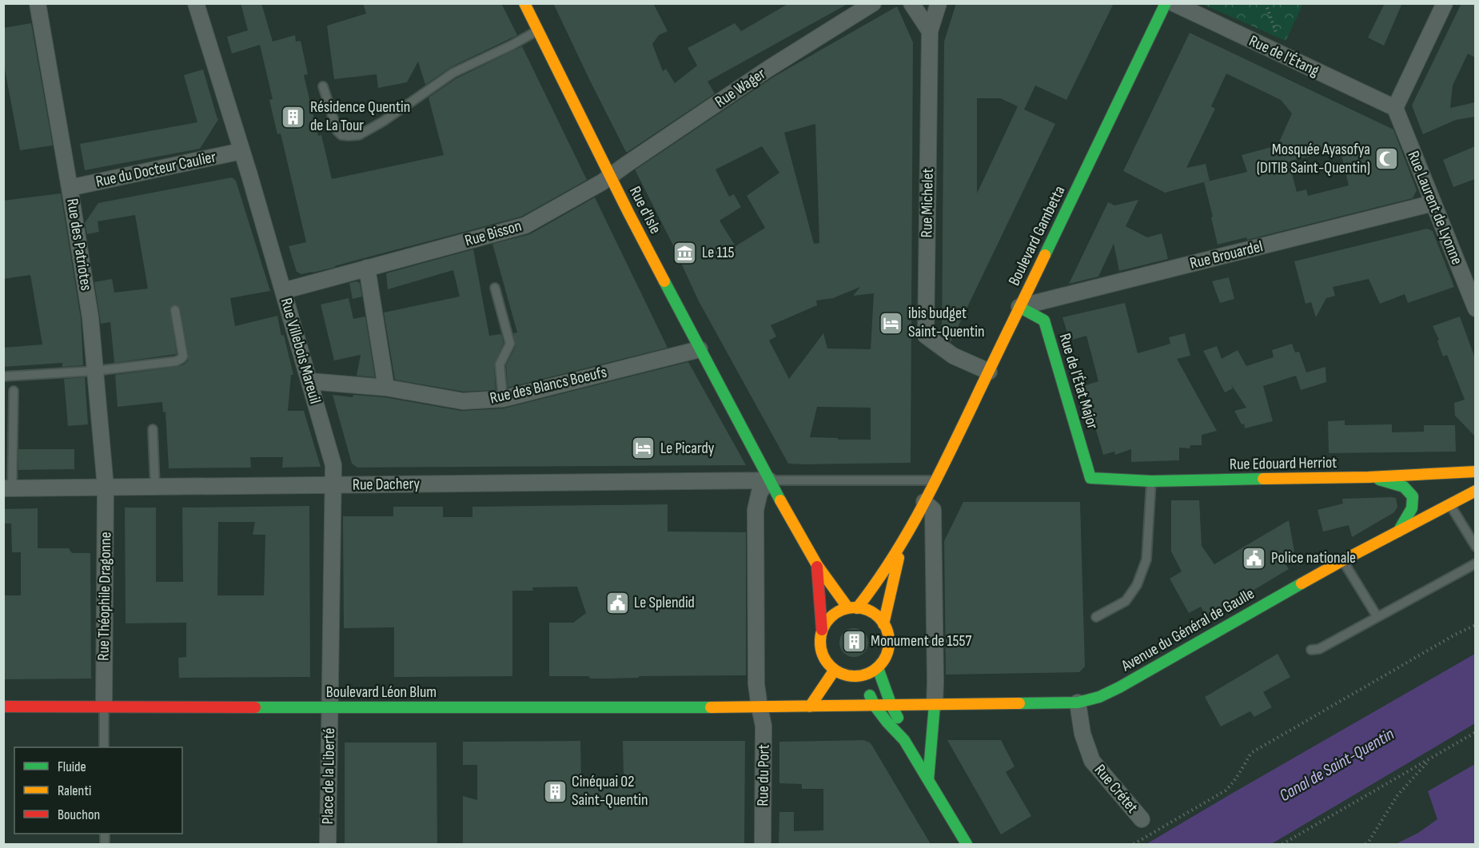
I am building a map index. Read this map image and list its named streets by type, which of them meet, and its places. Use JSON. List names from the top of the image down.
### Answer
{
  "streets": {
    "main road": [
      "Rue d'Isle",
      "Boulevard Gambetta",
      "Rue de l'État Major",
      "Rue Edouard Herriot",
      "Avenue du Général de Gaulle",
      "Boulevard Léon Blum"
    ],
    "street": [
      "Rue de l'Étang",
      "Rue Wager",
      "Rue du Docteur Caulier",
      "Rue Michelet",
      "Rue Laurent de Lyonne",
      "Rue Bisson",
      "Rue des Patriotes",
      "Rue Brouardel",
      "Rue Villebois Mareuil",
      "Rue des Blancs Boeufs",
      "Rue Dachery",
      "Rue Théophile Dragonne",
      "Rue du Port",
      "Place de la Liberté",
      "Rue Crétet"
    ]
  },
  "crossings": [
    ["Rue de l'Étang", "Rue Laurent de Lyonne"],
    ["Rue Wager", "Rue d'Isle"],
    ["Rue Wager", "Rue Bisson"],
    ["Rue du Docteur Caulier", "Rue des Patriotes"],
    ["Rue du Docteur Caulier", "Rue Villebois Mareuil"],
    ["Rue Michelet", "Boulevard Gambetta"],
    ["Rue Laurent de Lyonne", "Rue Brouardel"],
    ["Rue d'Isle", "Rue Bisson"],
    ["Rue d'Isle", "Rue des Blancs Boeufs"],
    ["Rue d'Isle", "Rue Dachery"],
    ["Rue d'Isle", "Rue du Port"],
    ["Rue Bisson", "Rue Villebois Mareuil"],
    ["Boulevard Gambetta", "Rue Brouardel"],
    ["Boulevard Gambetta", "Rue de l'État Major"],
    ["Rue des Patriotes", "Rue Dachery"],
    ["Rue des Patriotes", "Rue Théophile Dragonne"],
    ["Rue Brouardel", "Rue de l'État Major"],
    ["Rue Villebois Mareuil", "Rue des Blancs Boeufs"],
    ["Rue Villebois Mareuil", "Rue Dachery"],
    ["Rue Villebois Mareuil", "Boulevard Léon Blum"],
    ["Rue Villebois Mareuil", "Place de la Liberté"],
    ["Rue de l'État Major", "Rue Edouard Herriot"],
    ["Rue Dachery", "Rue Théophile Dragonne"],
    ["Rue Dachery", "Rue du Port"],
    ["Rue Théophile Dragonne", "Boulevard Léon Blum"],
    ["Avenue du Général de Gaulle", "Boulevard Léon Blum"],
    ["Avenue du Général de Gaulle", "Rue Crétet"],
    ["Boulevard Léon Blum", "Rue du Port"],
    ["Boulevard Léon Blum", "Place de la Liberté"]
  ],
  "water": ["Canal de Saint-Quentin"],
  "places": {
    "building": ["Résidence Quentin de La Tour", "Monument de 1557", "Cinéquai 02 Saint-Quentin"],
    "mosque": ["Mosquée Ayasofya (DITIB Saint-Quentin)"],
    "museum": ["Le 115"],
    "hotel": ["ibis budget Saint-Quentin", "Le Picardy"],
    "public building": ["Police nationale", "Le Splendid"]
  },
  "legend": ["Fluide", "Ralenti", "Bouchon"]
}
